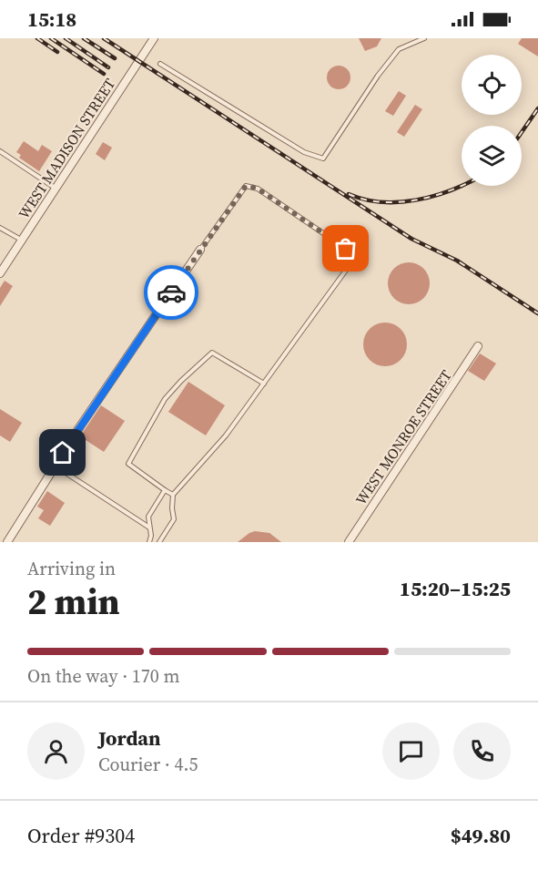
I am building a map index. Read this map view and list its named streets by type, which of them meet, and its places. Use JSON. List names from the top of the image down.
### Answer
{
  "streets": {
    "street": ["WEST MADISON STREET", "WEST MONROE STREET"]
  },
  "page": {
    "status": "15:18",
    "heading": ["2 min", "Arriving in", "15:20–15:25"],
    "panel": [
      "Jordan",
      "Courier · 4.5",
      "Order #9304",
      "$49.80"
    ],
    "bar": "On the way · 170 m"
  }
}
